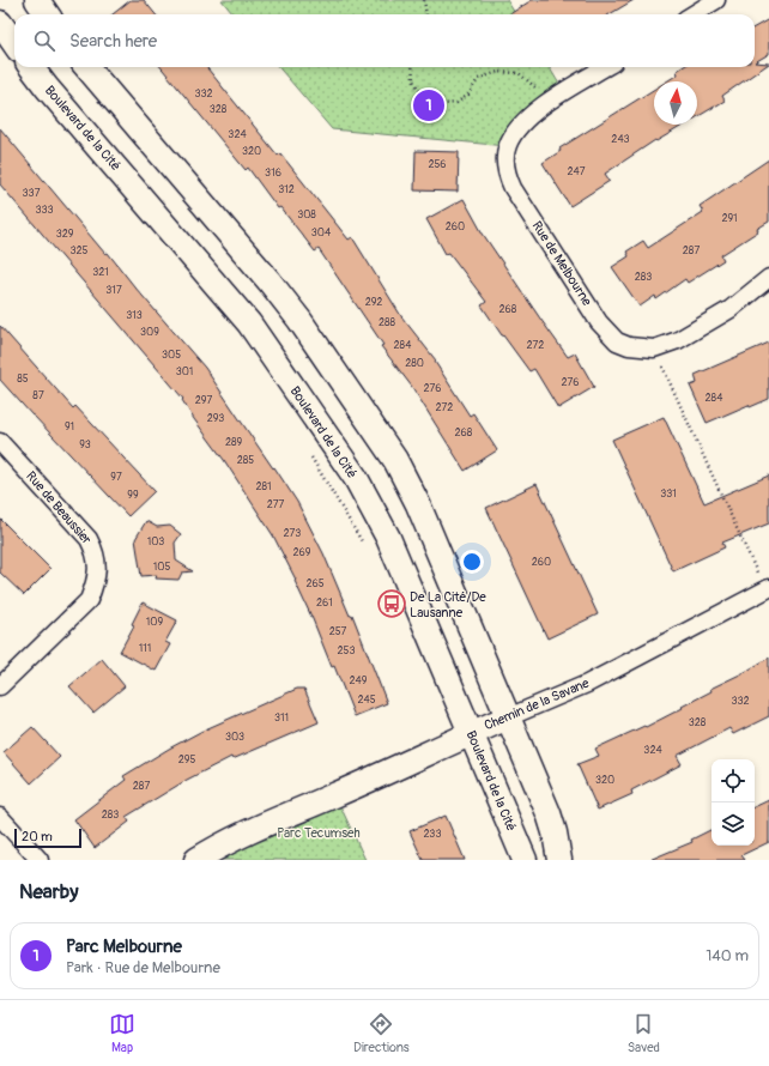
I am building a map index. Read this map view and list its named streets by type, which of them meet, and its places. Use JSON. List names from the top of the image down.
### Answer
{
  "streets": {
    "street": [
      "Boulevard de la Cité",
      "Rue de Melbourne",
      "Rue de Beaussier",
      "Chemin de la Savane"
    ]
  },
  "crossings": [
    ["Boulevard de la Cité", "Chemin de la Savane"]
  ],
  "parks": ["Parc Tecumseh"],
  "places": {
    "bus stop": ["De La Cité/De Lausanne"]
  },
  "house_numbers": [
    "332",
    "328",
    "324",
    "243",
    "320",
    "256",
    "247",
    "316",
    "312",
    "337",
    "333",
    "308",
    "291",
    "260",
    "304",
    "329",
    "325",
    "287",
    "321",
    "283",
    "317",
    "292",
    "268",
    "313",
    "288",
    "309",
    "284",
    "272",
    "305",
    "280",
    "301",
    "85",
    "276",
    "276",
    "87",
    "284",
    "297",
    "272",
    "293",
    "91",
    "268",
    "289",
    "93",
    "285",
    "97",
    "281",
    "331",
    "99",
    "277",
    "273",
    "103",
    "269",
    "260",
    "105",
    "265",
    "261",
    "109",
    "257",
    "111",
    "253",
    "249",
    "245",
    "332",
    "311",
    "328",
    "303",
    "324",
    "295",
    "320",
    "287",
    "283",
    "233"
  ],
  "scale_bar": "20 m",
  "north": "top",
  "page": {
    "search": "Search here",
    "pins": "1",
    "scale": "20 m",
    "heading": "Nearby",
    "list": [
      {
        "mark": "1",
        "name": "Parc Melbourne",
        "note": "Park · Rue de Melbourne",
        "value": "140 m"
      }
    ],
    "nav": ["Map", "Directions", "Saved"]
  }
}
